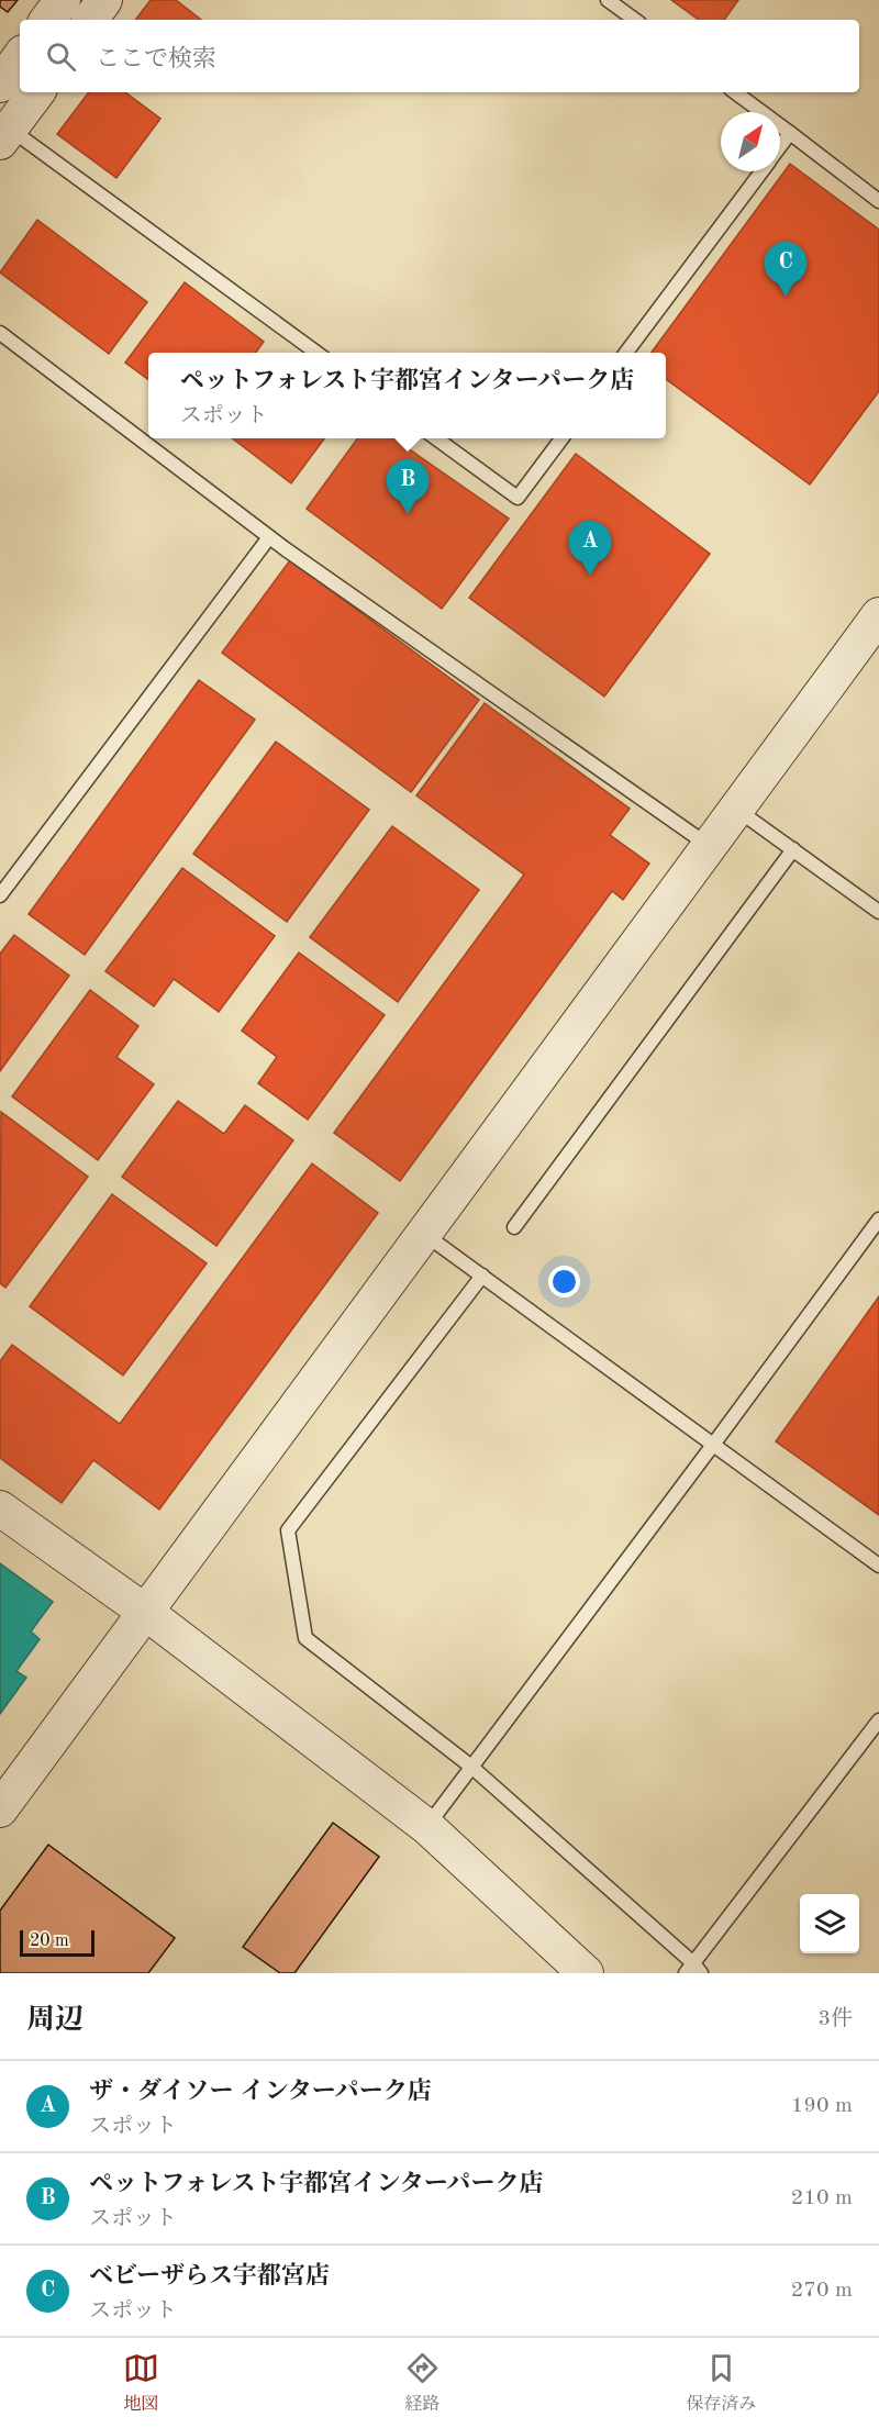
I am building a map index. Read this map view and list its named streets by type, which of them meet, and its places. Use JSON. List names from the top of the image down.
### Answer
{
  "scale_bar": "20 m",
  "north": "top right",
  "page": {
    "search": "ここで検索",
    "pins": ["C", "B", "A"],
    "popup": ["ペットフォレスト宇都宮インターパーク店", "スポット"],
    "scale": "20 m",
    "heading": ["周辺", "3件"],
    "list": [
      {
        "mark": "A",
        "name": "ザ・ダイソー インターパーク店",
        "note": "スポット",
        "value": "190 m"
      },
      {
        "mark": "B",
        "name": "ペットフォレスト宇都宮インターパーク店",
        "note": "スポット",
        "value": "210 m"
      },
      {
        "mark": "C",
        "name": "ベビーザらス宇都宮店",
        "note": "スポット",
        "value": "270 m"
      }
    ],
    "nav": ["地図", "経路", "保存済み"]
  }
}
